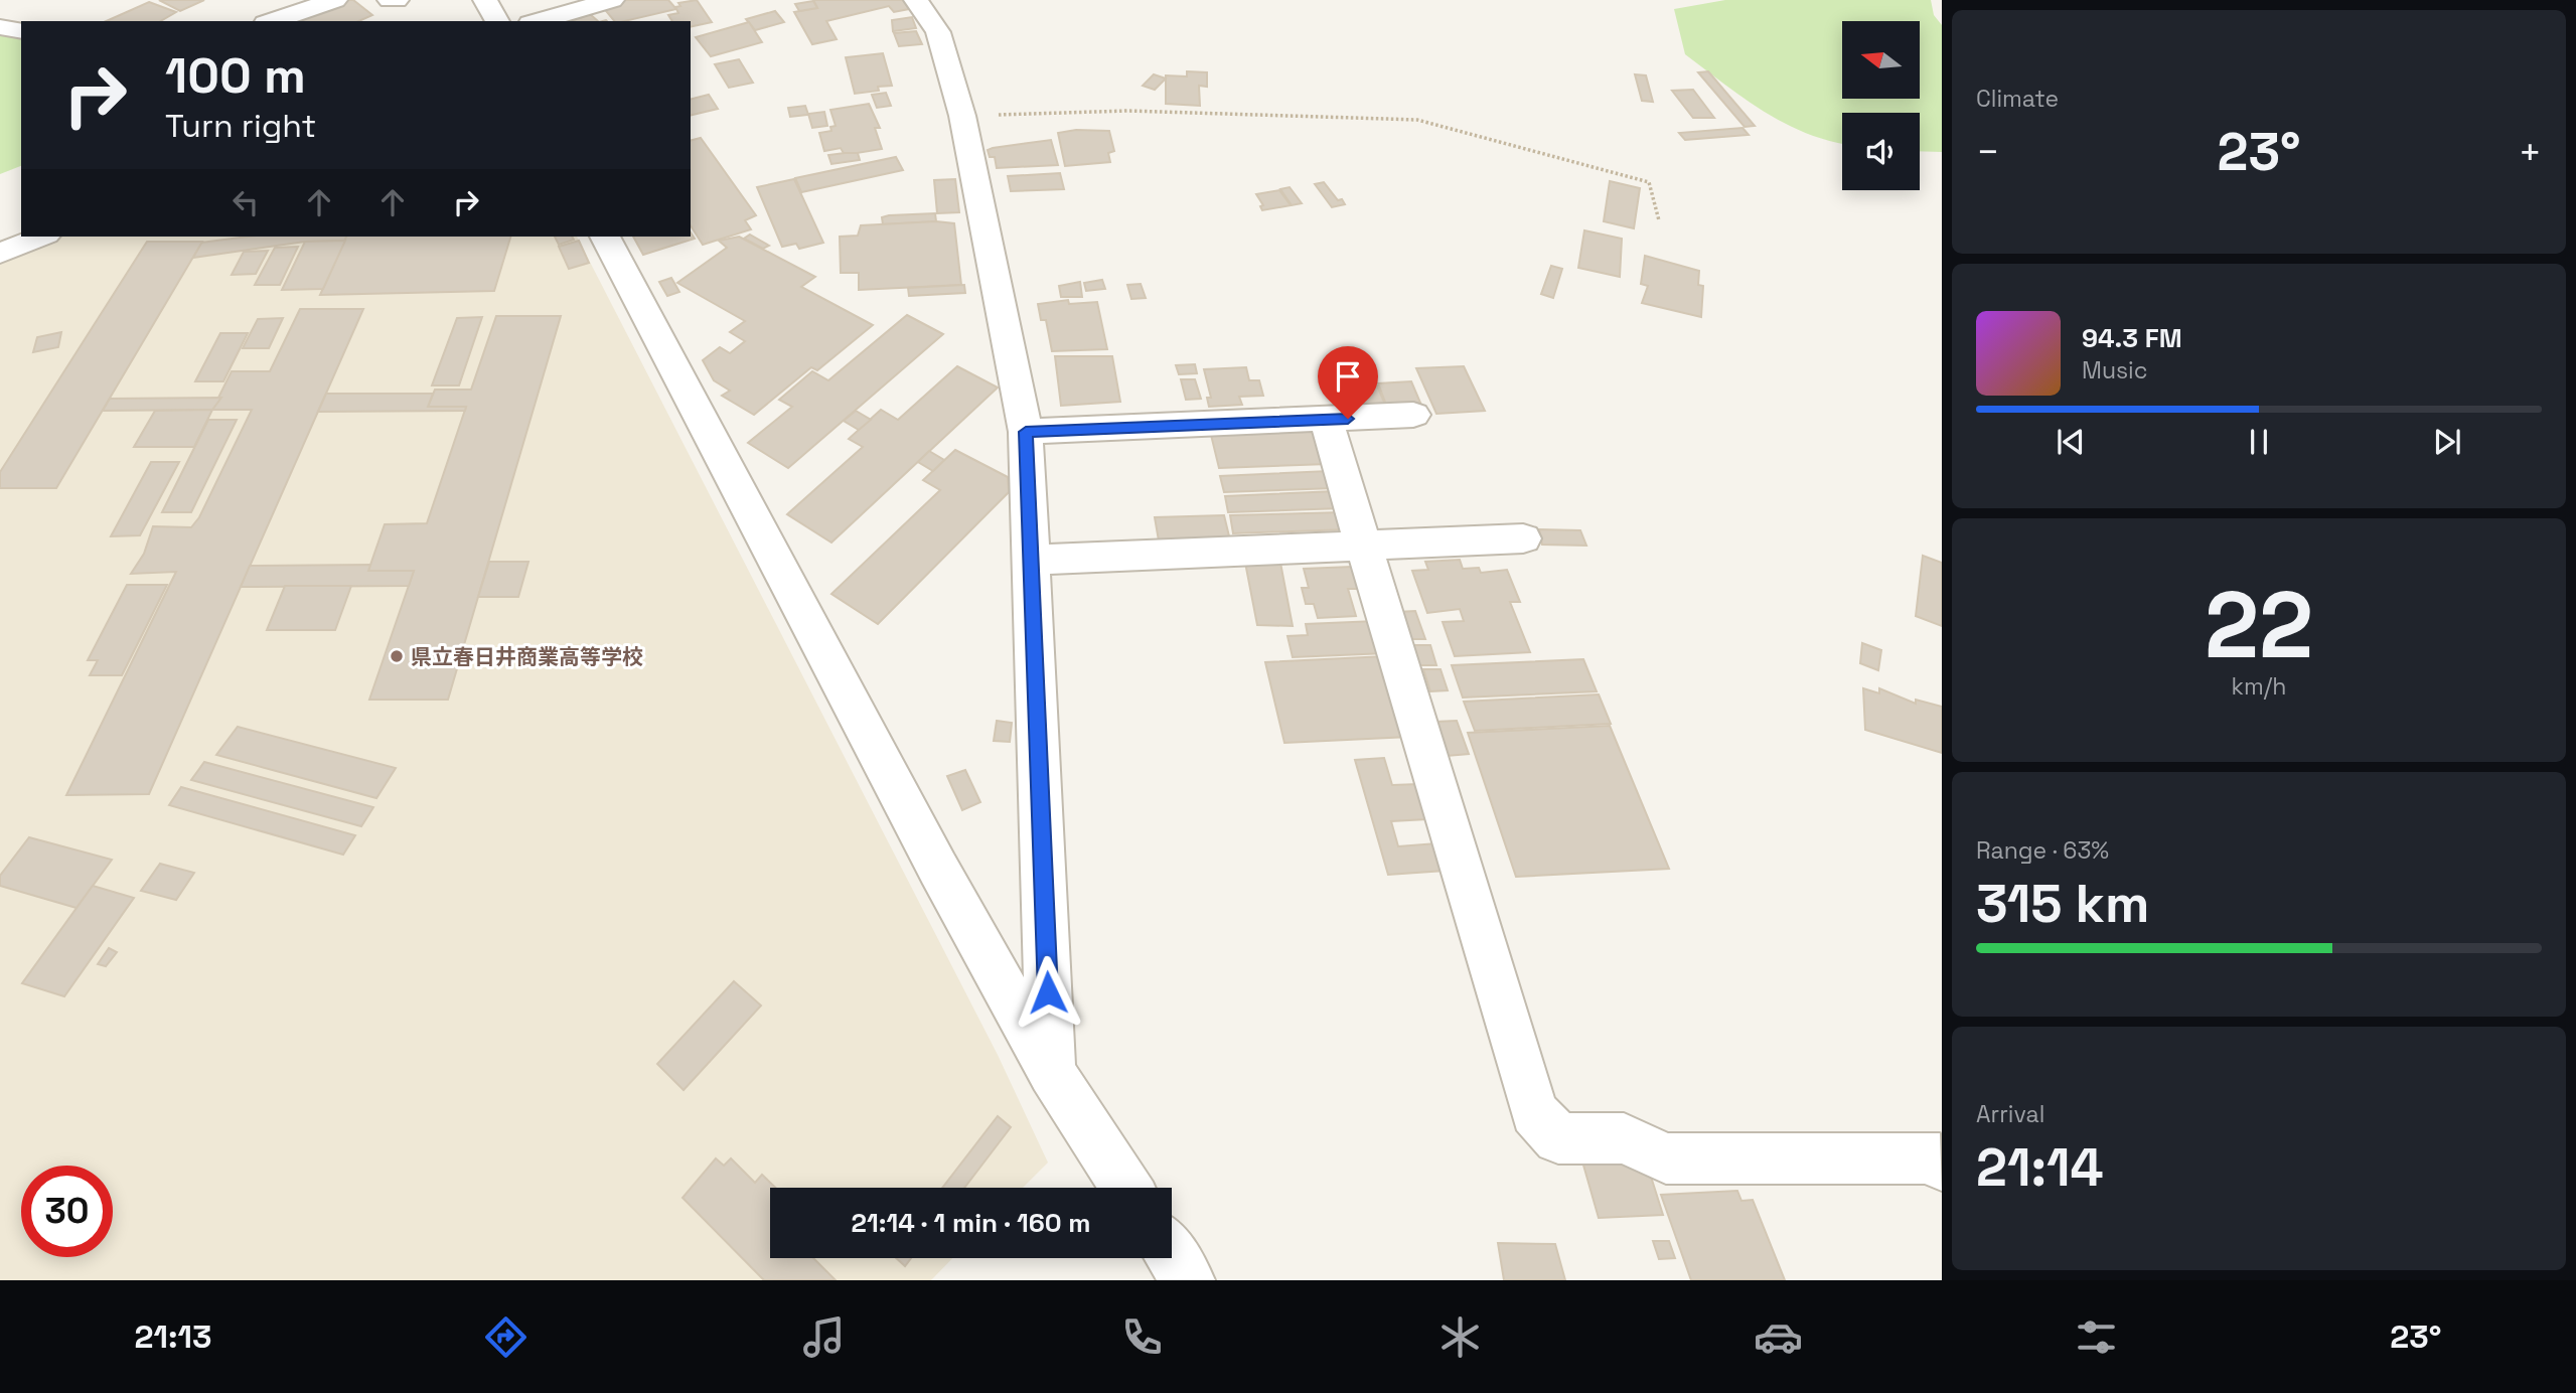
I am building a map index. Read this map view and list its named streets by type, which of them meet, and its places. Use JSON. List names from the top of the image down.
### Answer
{
  "places": ["県立春日井商業高等学校"],
  "north": "left",
  "page": {
    "tile": [
      "Climate",
      ["22", "km/h"],
      ["Range · 63%", "315 km"],
      ["Arrival", "21:14"]
    ],
    "turn": ["100 m", "Turn right"],
    "heat": ["−", "23°", "+"],
    "song": ["94.3 FM", "Music"],
    "limit": "30",
    "trip": "21:14 · 1 min · 160 m",
    "tabs": ["21:13", "23°"]
  }
}
